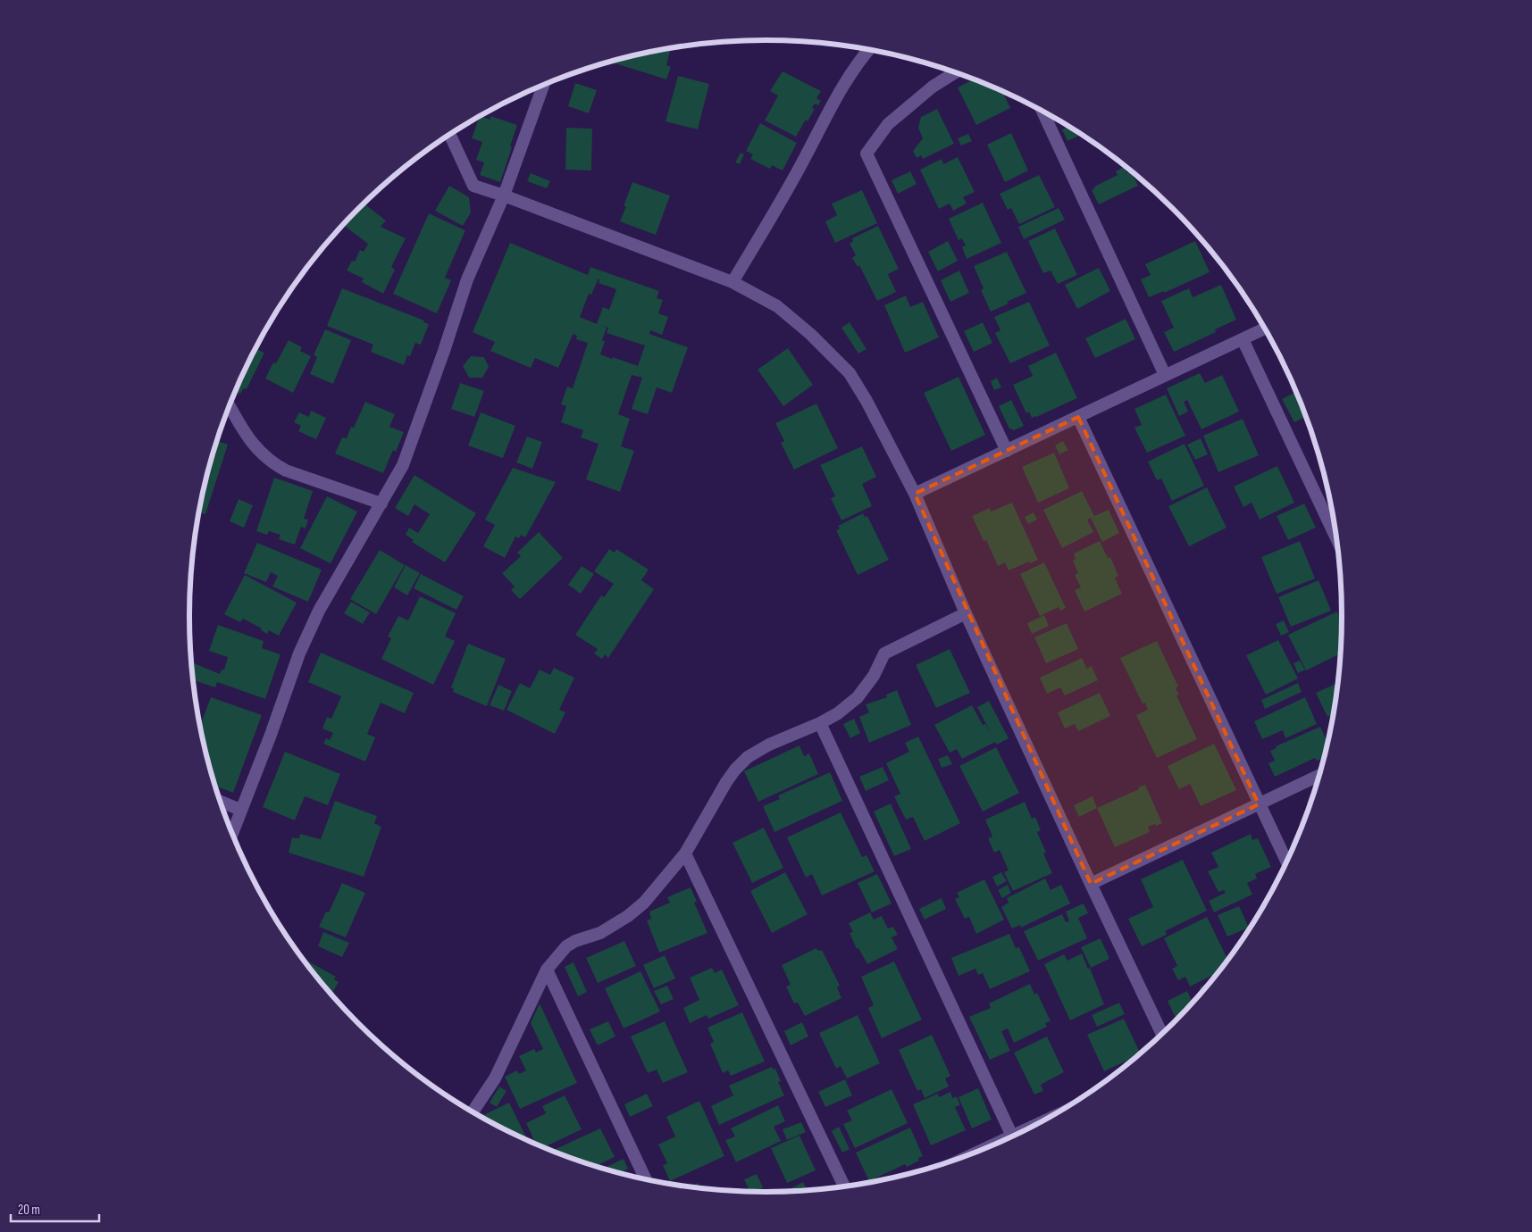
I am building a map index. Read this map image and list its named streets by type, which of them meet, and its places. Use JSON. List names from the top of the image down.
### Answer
{
  "scale_bar": "20 m"
}
